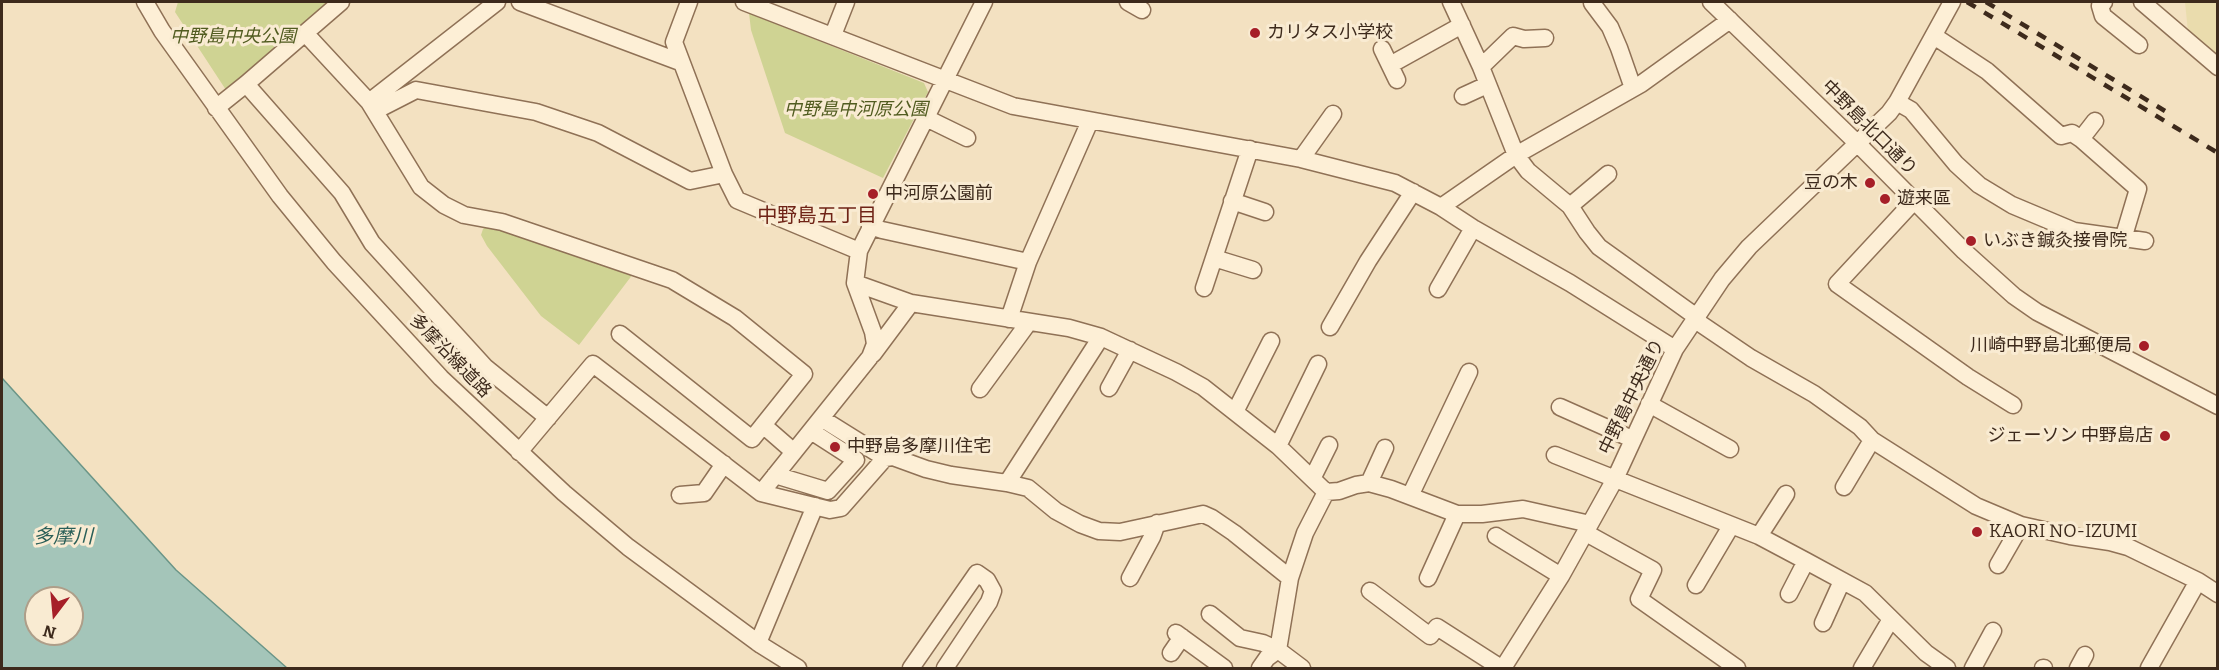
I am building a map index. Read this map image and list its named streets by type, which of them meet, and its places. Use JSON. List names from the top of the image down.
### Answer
{
  "streets": {
    "street": ["中野島北口通り", "多摩沿線道路", "中野島中央通り"]
  },
  "crossings": [
    ["中野島北口通り", "中野島中央通り"]
  ],
  "districts": ["中野島五丁目"],
  "water": ["多摩川"],
  "parks": ["中野島中央公園", "中野島中河原公園"],
  "places": [
    "カリタス小学校",
    "豆の木",
    "中河原公園前",
    "遊来區",
    "いぶき鍼灸接骨院",
    "川崎中野島北郵便局",
    "ジェーソン 中野島店",
    "中野島多摩川住宅",
    "KAORI NO-IZUMI"
  ],
  "north": "bottom"
}
